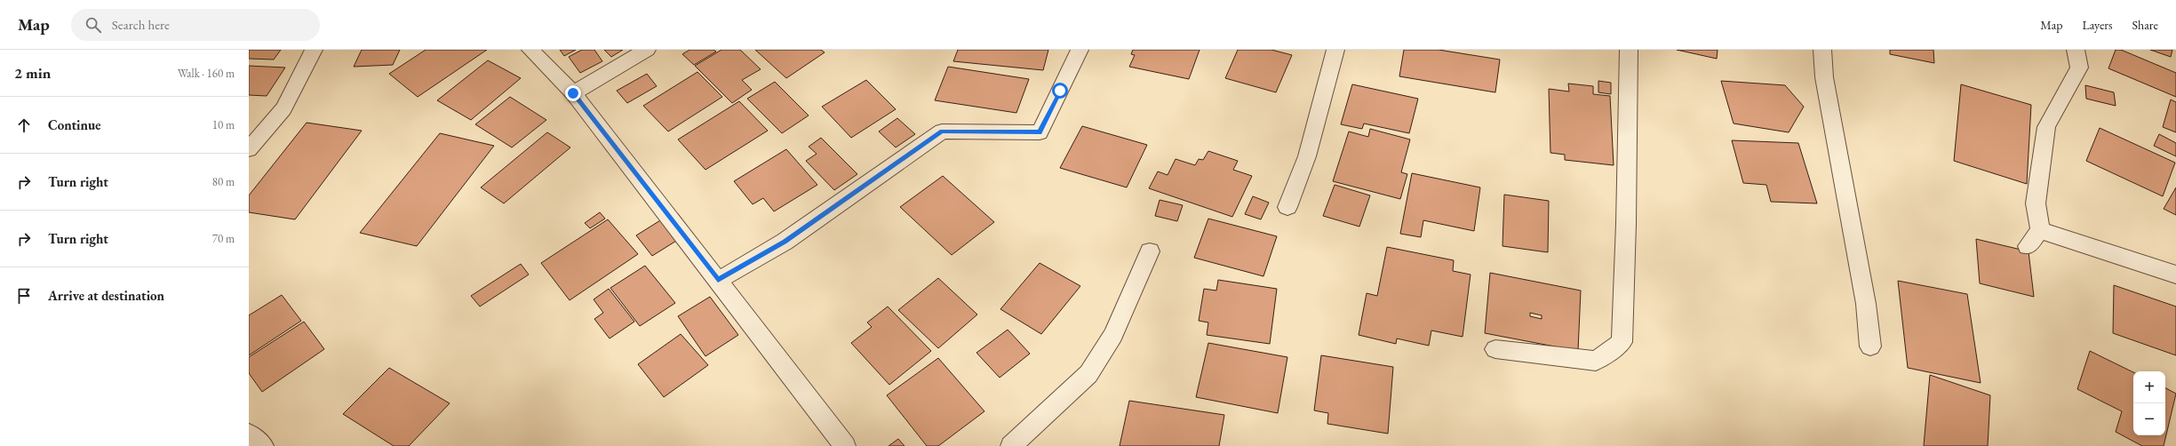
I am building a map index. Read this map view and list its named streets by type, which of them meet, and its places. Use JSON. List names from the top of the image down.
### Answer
{
  "page": {
    "header": "Map",
    "search": "Search here",
    "nav": ["Map", "Layers", "Share"],
    "heading": ["2 min", "Walk · 160 m"],
    "list": [
      ["Continue", "10 m"],
      ["Turn right", "80 m"],
      ["Turn right", "70 m"],
      "Arrive at destination"
    ],
    "map_buttons": ["+", "−"]
  }
}
